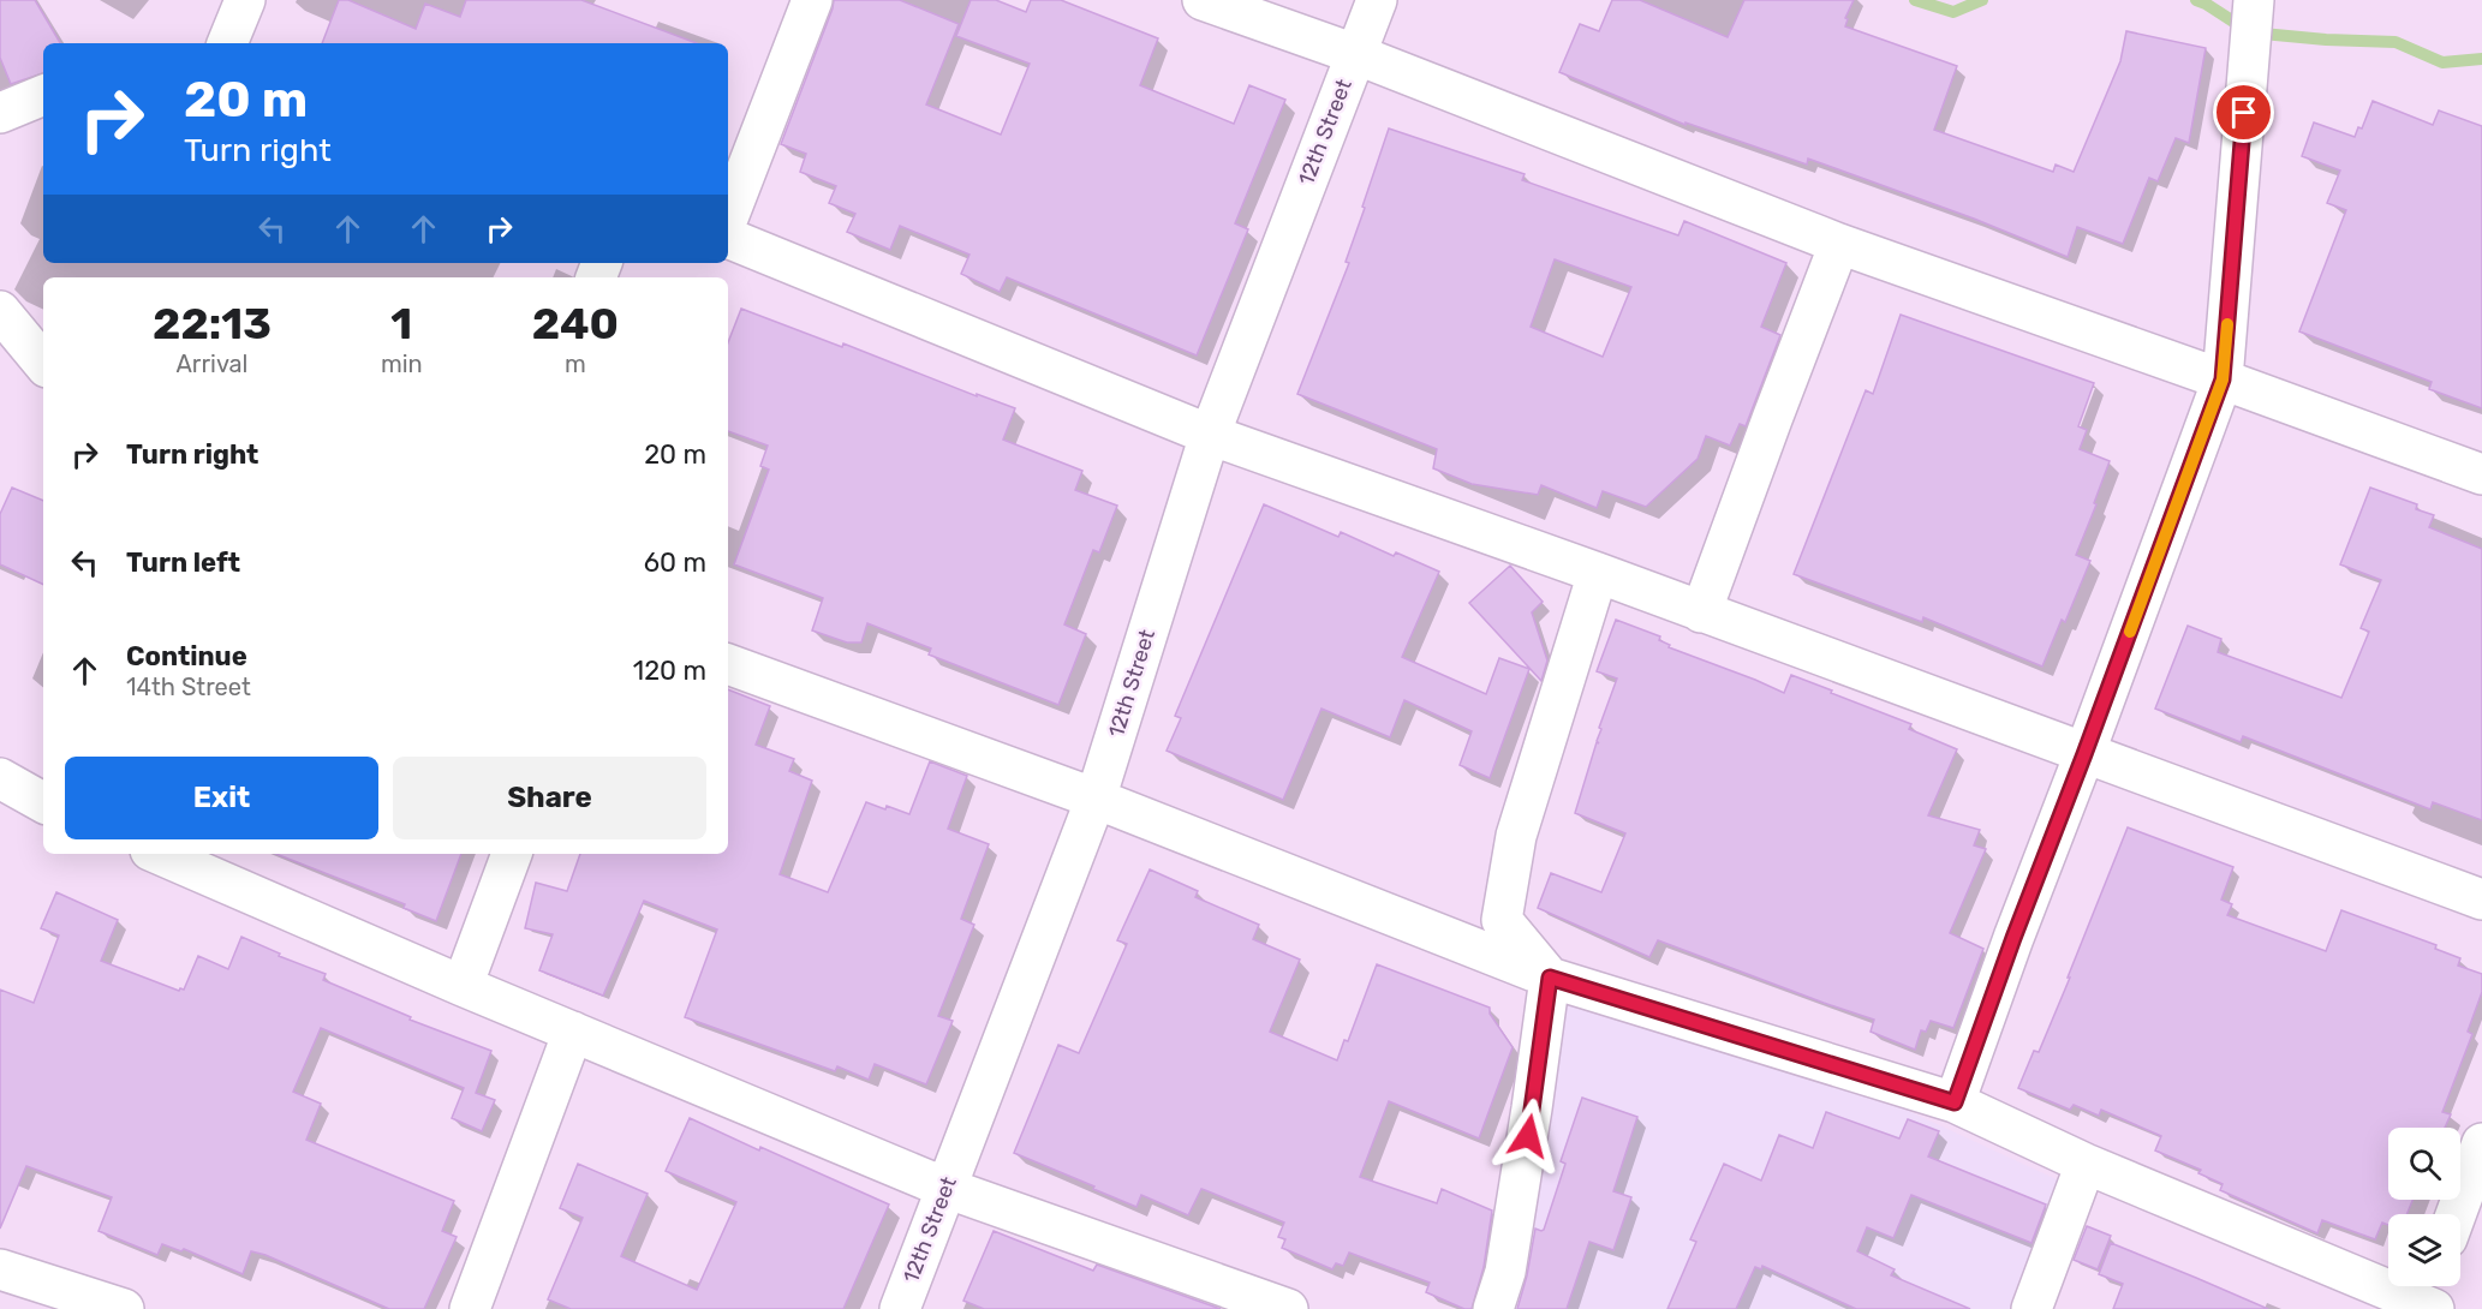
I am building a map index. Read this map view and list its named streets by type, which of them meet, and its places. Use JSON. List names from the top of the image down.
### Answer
{
  "streets": {
    "street": ["12th Street"]
  },
  "page": {
    "turn": ["20 m", "Turn right"],
    "eta": [
      "22:13",
      "Arrival",
      "1",
      "min",
      "240",
      "m"
    ],
    "list": [
      {
        "name": "Turn right",
        "value": "20 m"
      },
      {
        "name": "Turn left",
        "value": "60 m"
      },
      {
        "name": "Continue",
        "note": "14th Street",
        "value": "120 m"
      }
    ],
    "buttons": ["Exit", "Share"]
  }
}
